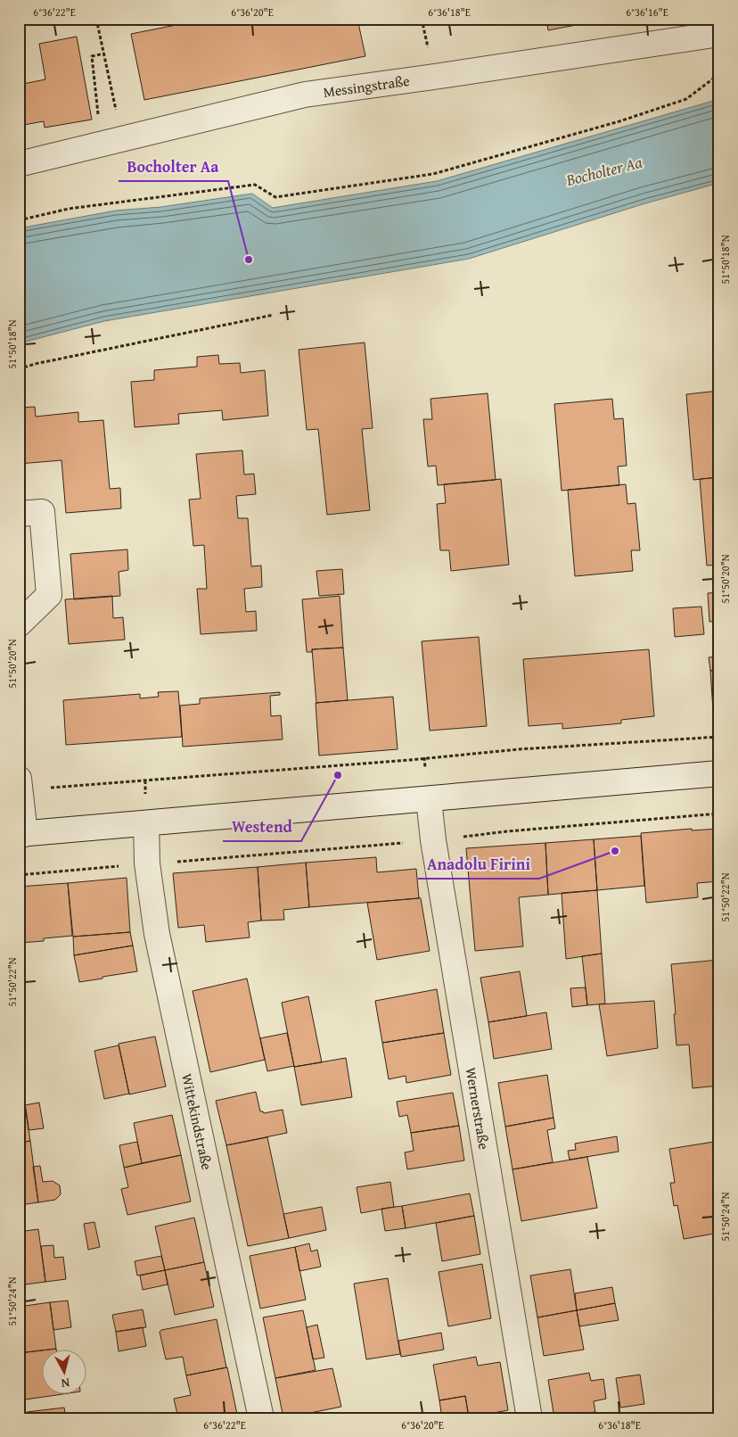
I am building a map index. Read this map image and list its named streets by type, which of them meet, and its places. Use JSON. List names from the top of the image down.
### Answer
{
  "streets": {
    "street": ["Messingstraße", "Wernerstraße", "Wittekindstraße"]
  },
  "water": ["Bocholter Aa"],
  "places": ["Bocholter Aa", "Westend", "Anadolu Firini"],
  "north": "bottom",
  "coordinates": [
    "6°36'22\"E",
    "6°36'20\"E",
    "6°36'18\"E",
    "6°36'16\"E",
    "51°50'18\"N",
    "51°50'20\"N",
    "51°50'22\"N",
    "51°50'24\"N"
  ]
}
